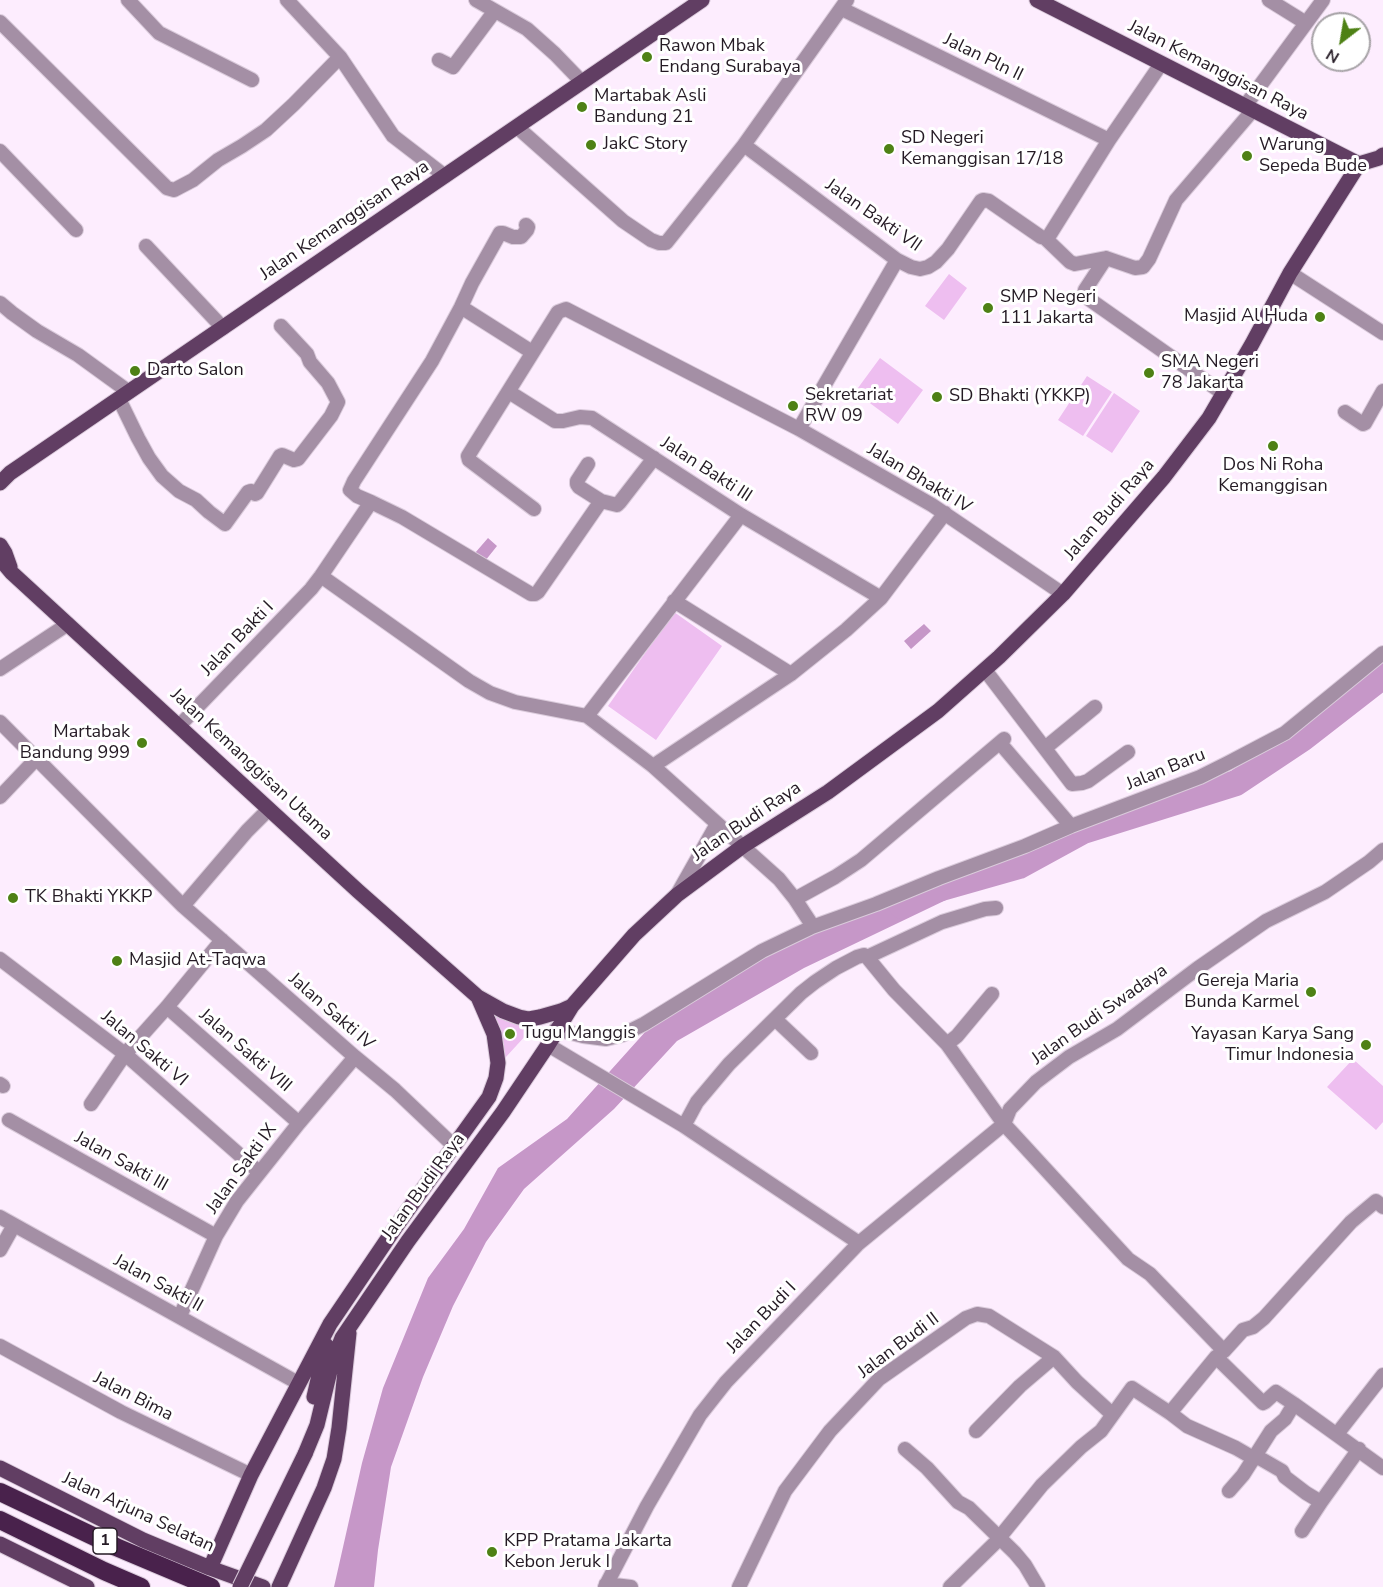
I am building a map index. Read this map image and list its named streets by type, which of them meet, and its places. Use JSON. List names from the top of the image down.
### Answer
{
  "streets": {
    "highway": ["1"],
    "main road": [
      "Jalan Kemanggisan Raya",
      "Jalan Budi Raya",
      "Jalan Kemanggisan Utama",
      "Jalan Arjuna Selatan"
    ],
    "street": [
      "Jalan Pln II",
      "Jalan Bakti VII",
      "Jalan Bakti III",
      "Jalan Bhakti IV",
      "Jalan Bakti I",
      "Jalan Baru",
      "Jalan Sakti IV",
      "Jalan Budi Swadaya",
      "Jalan Sakti VI",
      "Jalan Sakti VIII",
      "Jalan Sakti III",
      "Jalan Sakti IX",
      "Jalan Sakti II",
      "Jalan Budi I",
      "Jalan Budi II",
      "Jalan Bima"
    ]
  },
  "crossings": [
    ["Jalan Kemanggisan Raya", "Jalan Budi Raya"],
    ["Jalan Bhakti IV", "Jalan Budi Raya"],
    ["Jalan Budi Raya", "Jalan Kemanggisan Utama"],
    ["Jalan Budi Raya", "Jalan Baru"],
    ["Jalan Budi Raya", "Jalan Sakti IV"],
    ["Jalan Budi Raya", "Jalan Sakti II"],
    ["Jalan Budi Raya", "Jalan Bima"],
    ["Jalan Budi Raya", "Jalan Arjuna Selatan"],
    ["Jalan Bakti I", "Jalan Kemanggisan Utama"],
    ["Jalan Sakti IV", "Jalan Sakti IX"],
    ["Jalan Budi Swadaya", "Jalan Budi I"],
    ["Jalan Sakti VI", "Jalan Sakti IX"],
    ["Jalan Sakti VIII", "Jalan Sakti IX"],
    ["Jalan Sakti III", "Jalan Sakti IX"],
    ["Jalan Sakti IX", "Jalan Sakti II"]
  ],
  "places": [
    "Rawon Mbak Endang Surabaya",
    "Martabak Asli Bandung 21",
    "JakC Story",
    "SD Negeri Kemanggisan 17/18",
    "Warung Sepeda Bude",
    "SMP Negeri 111 Jakarta",
    "Masjid Al Huda",
    "Darto Salon",
    "SMA Negeri 78 Jakarta",
    "SD Bhakti (YKKP)",
    "Sekretariat RW 09",
    "Dos Ni Roha Kemanggisan",
    "Martabak Bandung 999",
    "TK Bhakti YKKP",
    "Masjid At-Taqwa",
    "Gereja Maria Bunda Karmel",
    "Tugu Manggis",
    "Yayasan Karya Sang Timur Indonesia",
    "KPP Pratama Jakarta Kebon Jeruk I"
  ],
  "north": "bottom left"
}
